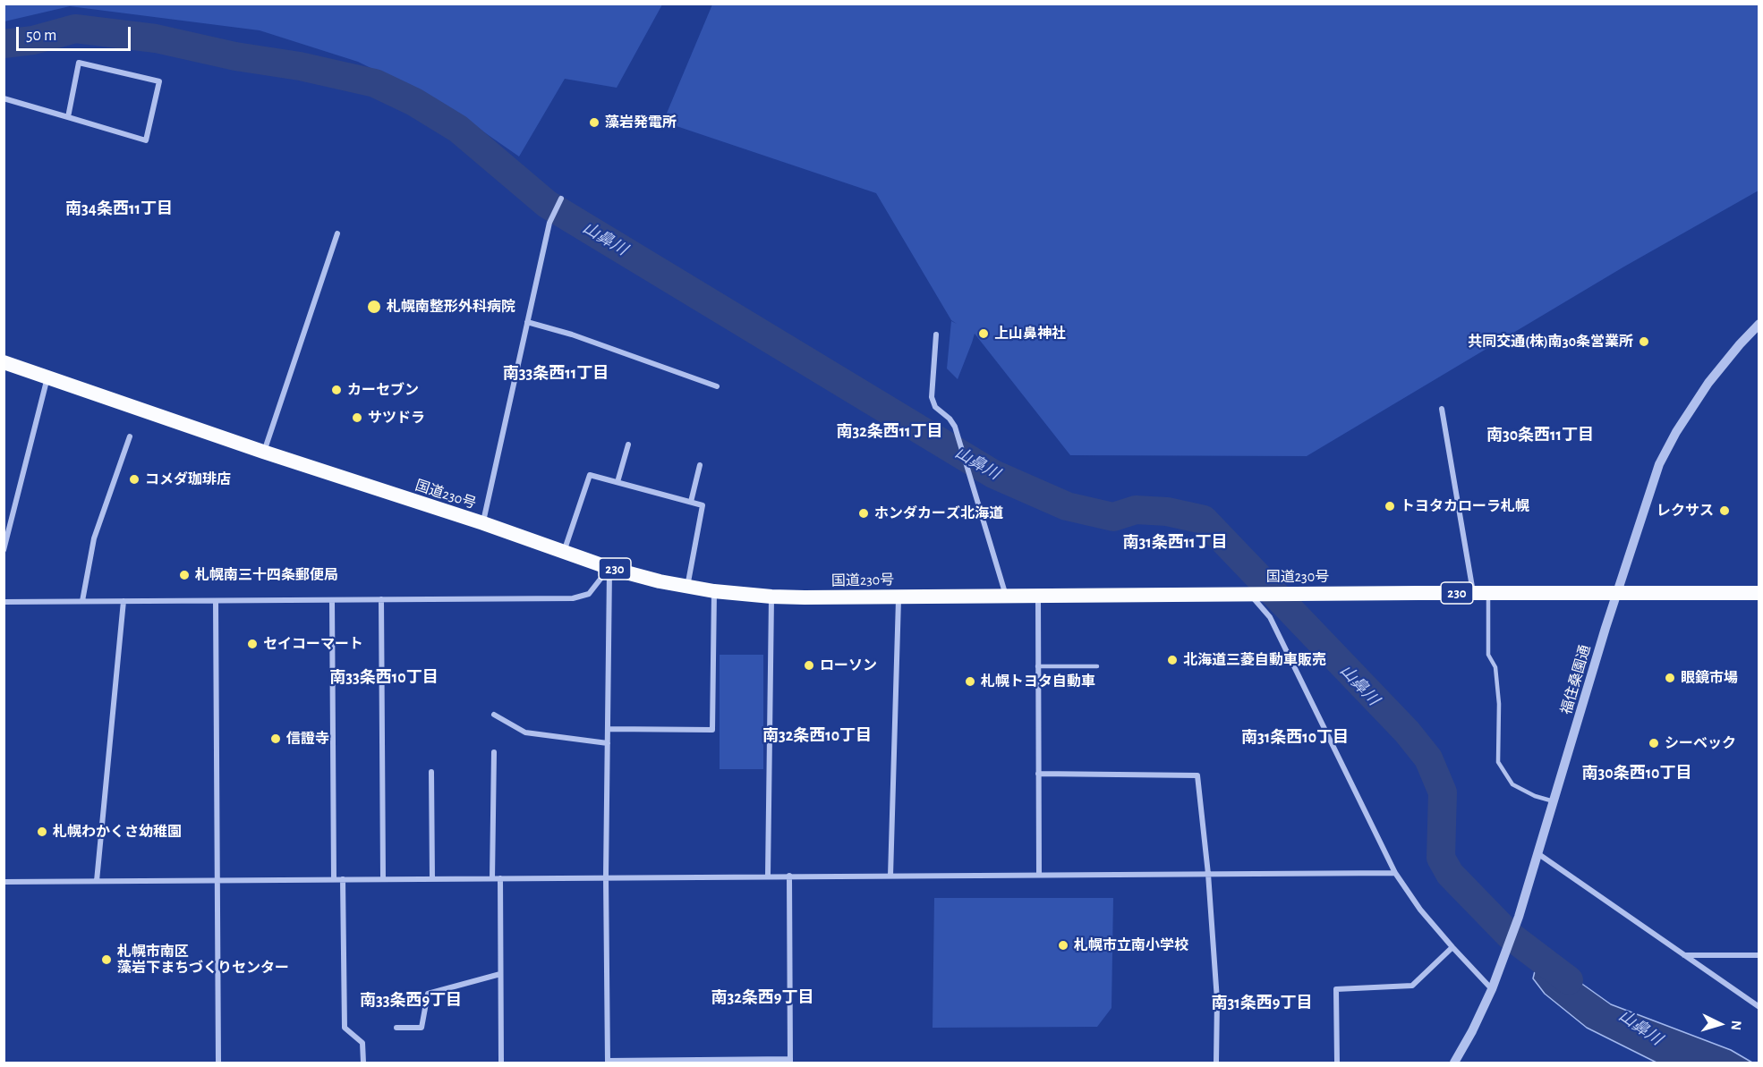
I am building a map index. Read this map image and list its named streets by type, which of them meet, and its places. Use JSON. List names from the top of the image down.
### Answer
{
  "streets": {
    "highway": ["国道230号", "230"],
    "street": ["福住桑園通"]
  },
  "crossings": [
    ["国道230号", "福住桑園通"]
  ],
  "districts": [
    "南34条西11丁目",
    "南33条西11丁目",
    "南32条西11丁目",
    "南30条西11丁目",
    "南31条西11丁目",
    "南33条西10丁目",
    "南32条西10丁目",
    "南31条西10丁目",
    "南30条西10丁目",
    "南32条西9丁目",
    "南33条西9丁目",
    "南31条西9丁目"
  ],
  "water": ["山鼻川"],
  "places": [
    "藻岩発電所",
    "札幌南整形外科病院",
    "上山鼻神社",
    "共同交通(株)南30条営業所",
    "カーセブン",
    "サツドラ",
    "コメダ珈琲店",
    "トヨタカローラ札幌",
    "レクサス",
    "ホンダカーズ北海道",
    "札幌南三十四条郵便局",
    "セイコーマート",
    "北海道三菱自動車販売",
    "ローソン",
    "眼鏡市場",
    "札幌トヨタ自動車",
    "信證寺",
    "シーベック",
    "札幌わかくさ幼稚園",
    "札幌市立南小学校",
    "札幌市南区 藻岩下まちづくりセンター"
  ],
  "scale_bar": "50 m",
  "north": "right"
}
